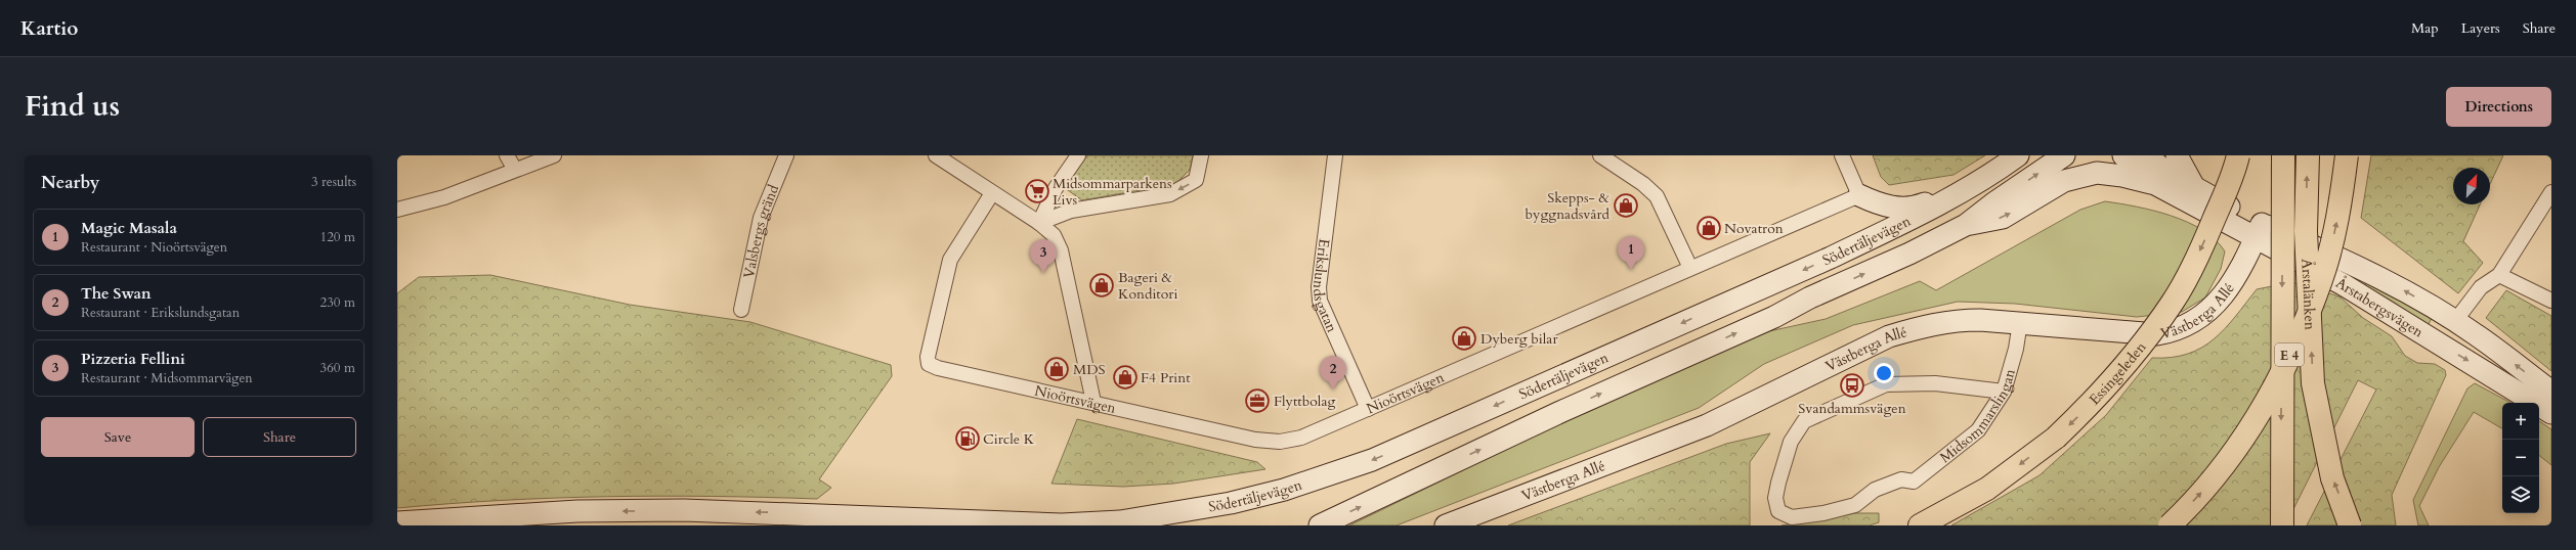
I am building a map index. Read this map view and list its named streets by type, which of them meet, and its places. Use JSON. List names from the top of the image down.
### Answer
{
  "streets": {
    "highway": ["Årstalänken", "E 4", "Essingeleden"],
    "main road": ["Södertäljevägen", "Västberga Allé", "Årstabergsvägen"],
    "street": [
      "Valsbergs gränd",
      "Erikslundsgatan",
      "Nioörtsvägen",
      "Midsommarslingan"
    ]
  },
  "crossings": [
    ["Erikslundsgatan", "Nioörtsvägen"],
    ["Västberga Allé", "Årstabergsvägen"],
    ["Västberga Allé", "Midsommarslingan"]
  ],
  "places": {
    "supermarket": ["Midsommarparkens Livs"],
    "shop": [
      "Skepps- & byggnadsvård",
      "Novatron",
      "Bageri & Konditori",
      "Dyberg bilar",
      "MDS",
      "F4 Print"
    ],
    "bus stop": ["Svandammsvägen"],
    "office": ["Flyttbolag"],
    "fuel station": ["Circle K"]
  },
  "north": "top right",
  "page": {
    "header": "Kartio",
    "nav": ["Map", "Layers", "Share"],
    "title": "Find us",
    "buttons": [
      "Directions",
      ["Save", "Share"]
    ],
    "heading": ["Nearby", "3 results"],
    "list": [
      {
        "mark": "1",
        "name": "Magic Masala",
        "note": "Restaurant · Nioörtsvägen",
        "value": "120 m"
      },
      {
        "mark": "2",
        "name": "The Swan",
        "note": "Restaurant · Erikslundsgatan",
        "value": "230 m"
      },
      {
        "mark": "3",
        "name": "Pizzeria Fellini",
        "note": "Restaurant · Midsommarvägen",
        "value": "360 m"
      }
    ],
    "pins": ["1", "3", "2"],
    "map_buttons": ["+", "−"]
  }
}
